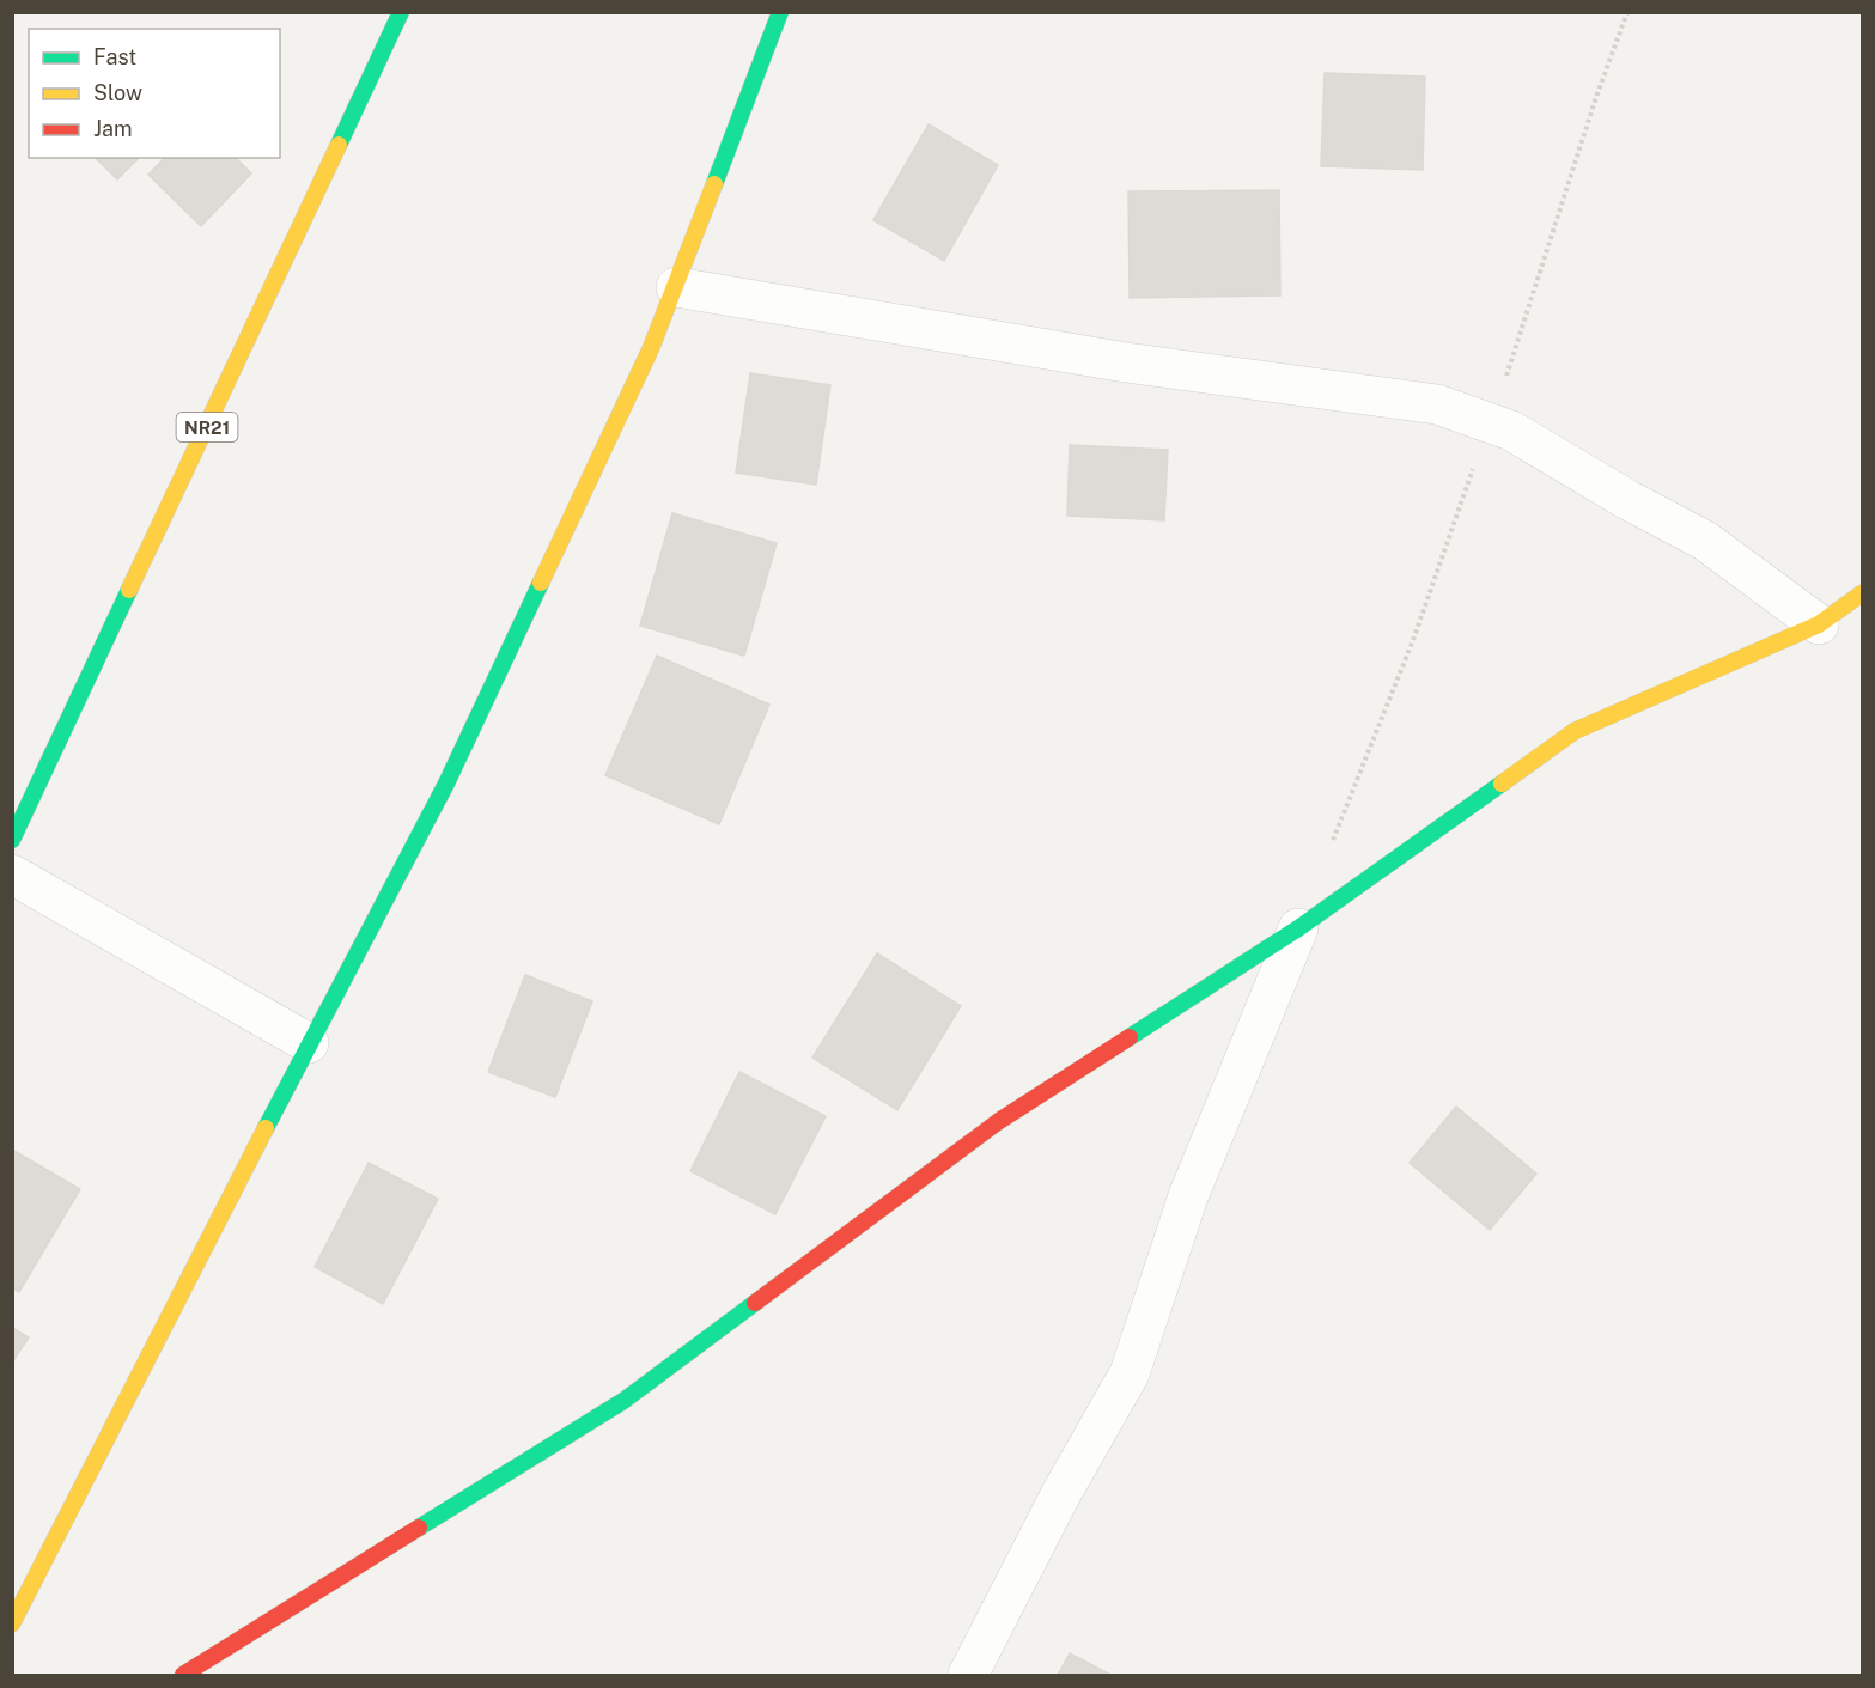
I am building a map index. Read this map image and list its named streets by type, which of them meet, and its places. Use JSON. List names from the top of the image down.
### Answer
{
  "streets": {
    "street": ["NR21"]
  },
  "legend": ["Fast", "Slow", "Jam"]
}
